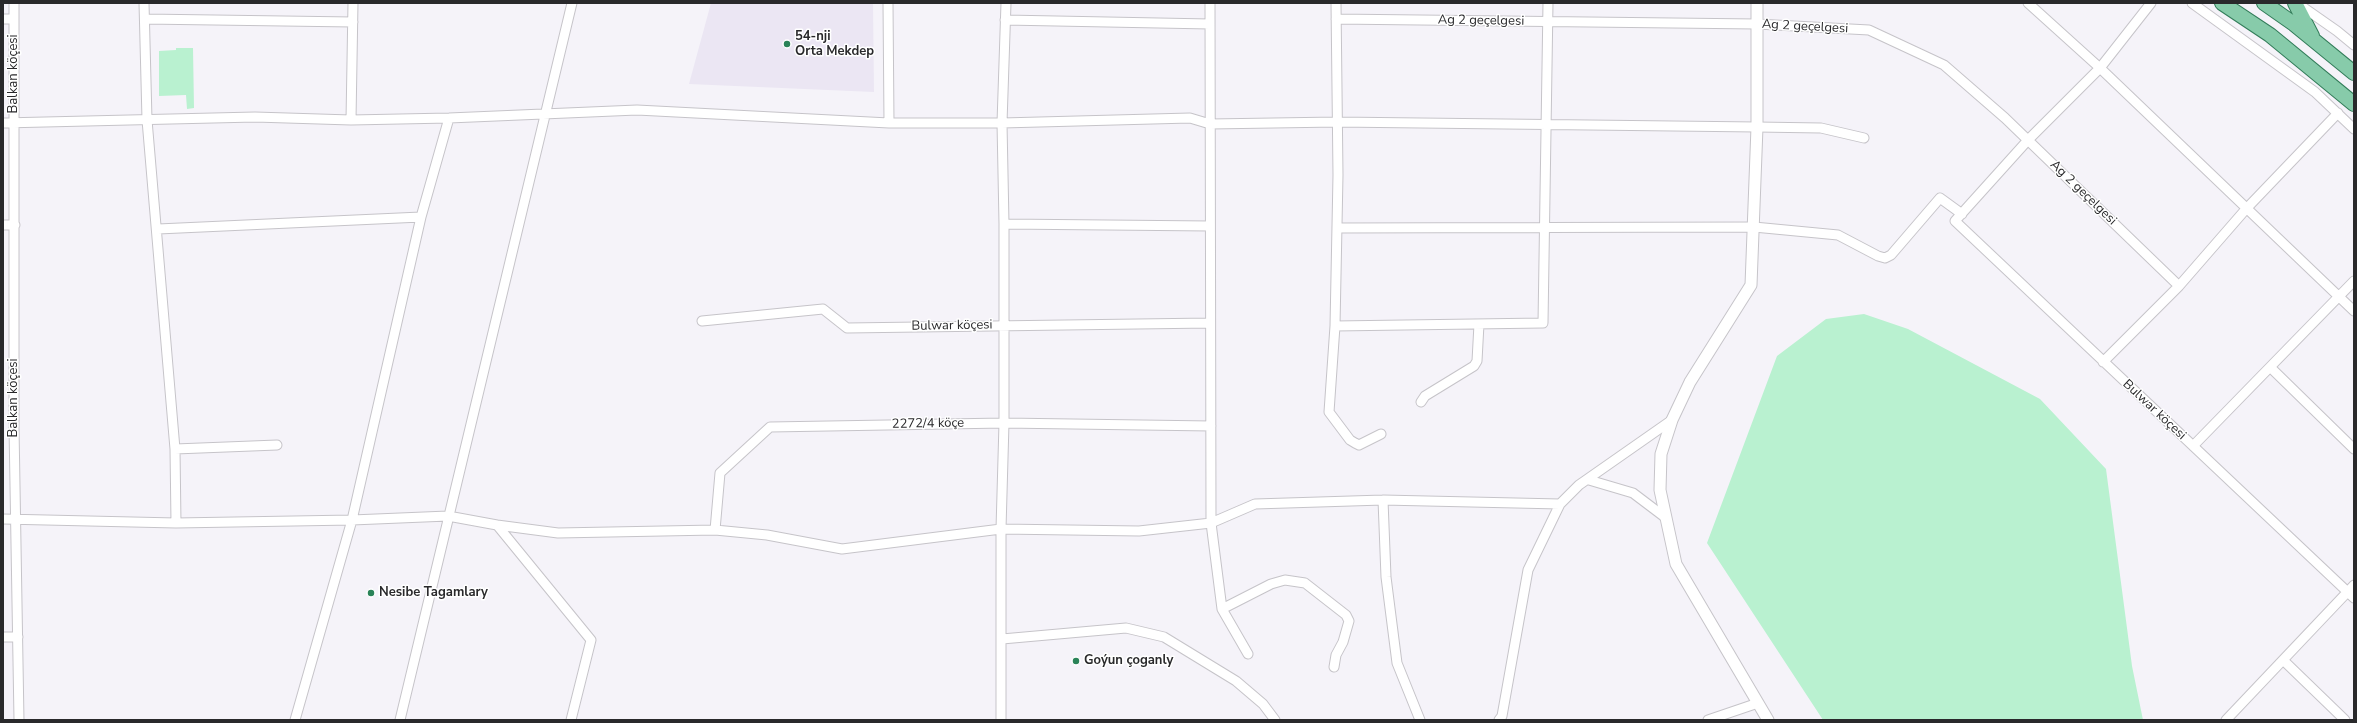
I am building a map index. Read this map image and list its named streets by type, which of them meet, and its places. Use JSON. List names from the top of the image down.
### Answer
{
  "streets": {
    "street": [
      "Ag 2 geçelgesi",
      "Balkan köçesi",
      "Bulwar köçesi",
      "2272/4 köçe"
    ]
  },
  "places": ["54-nji Orta Mekdep", "Nesibe Tagamlary", "Goýun çoganly"]
}
